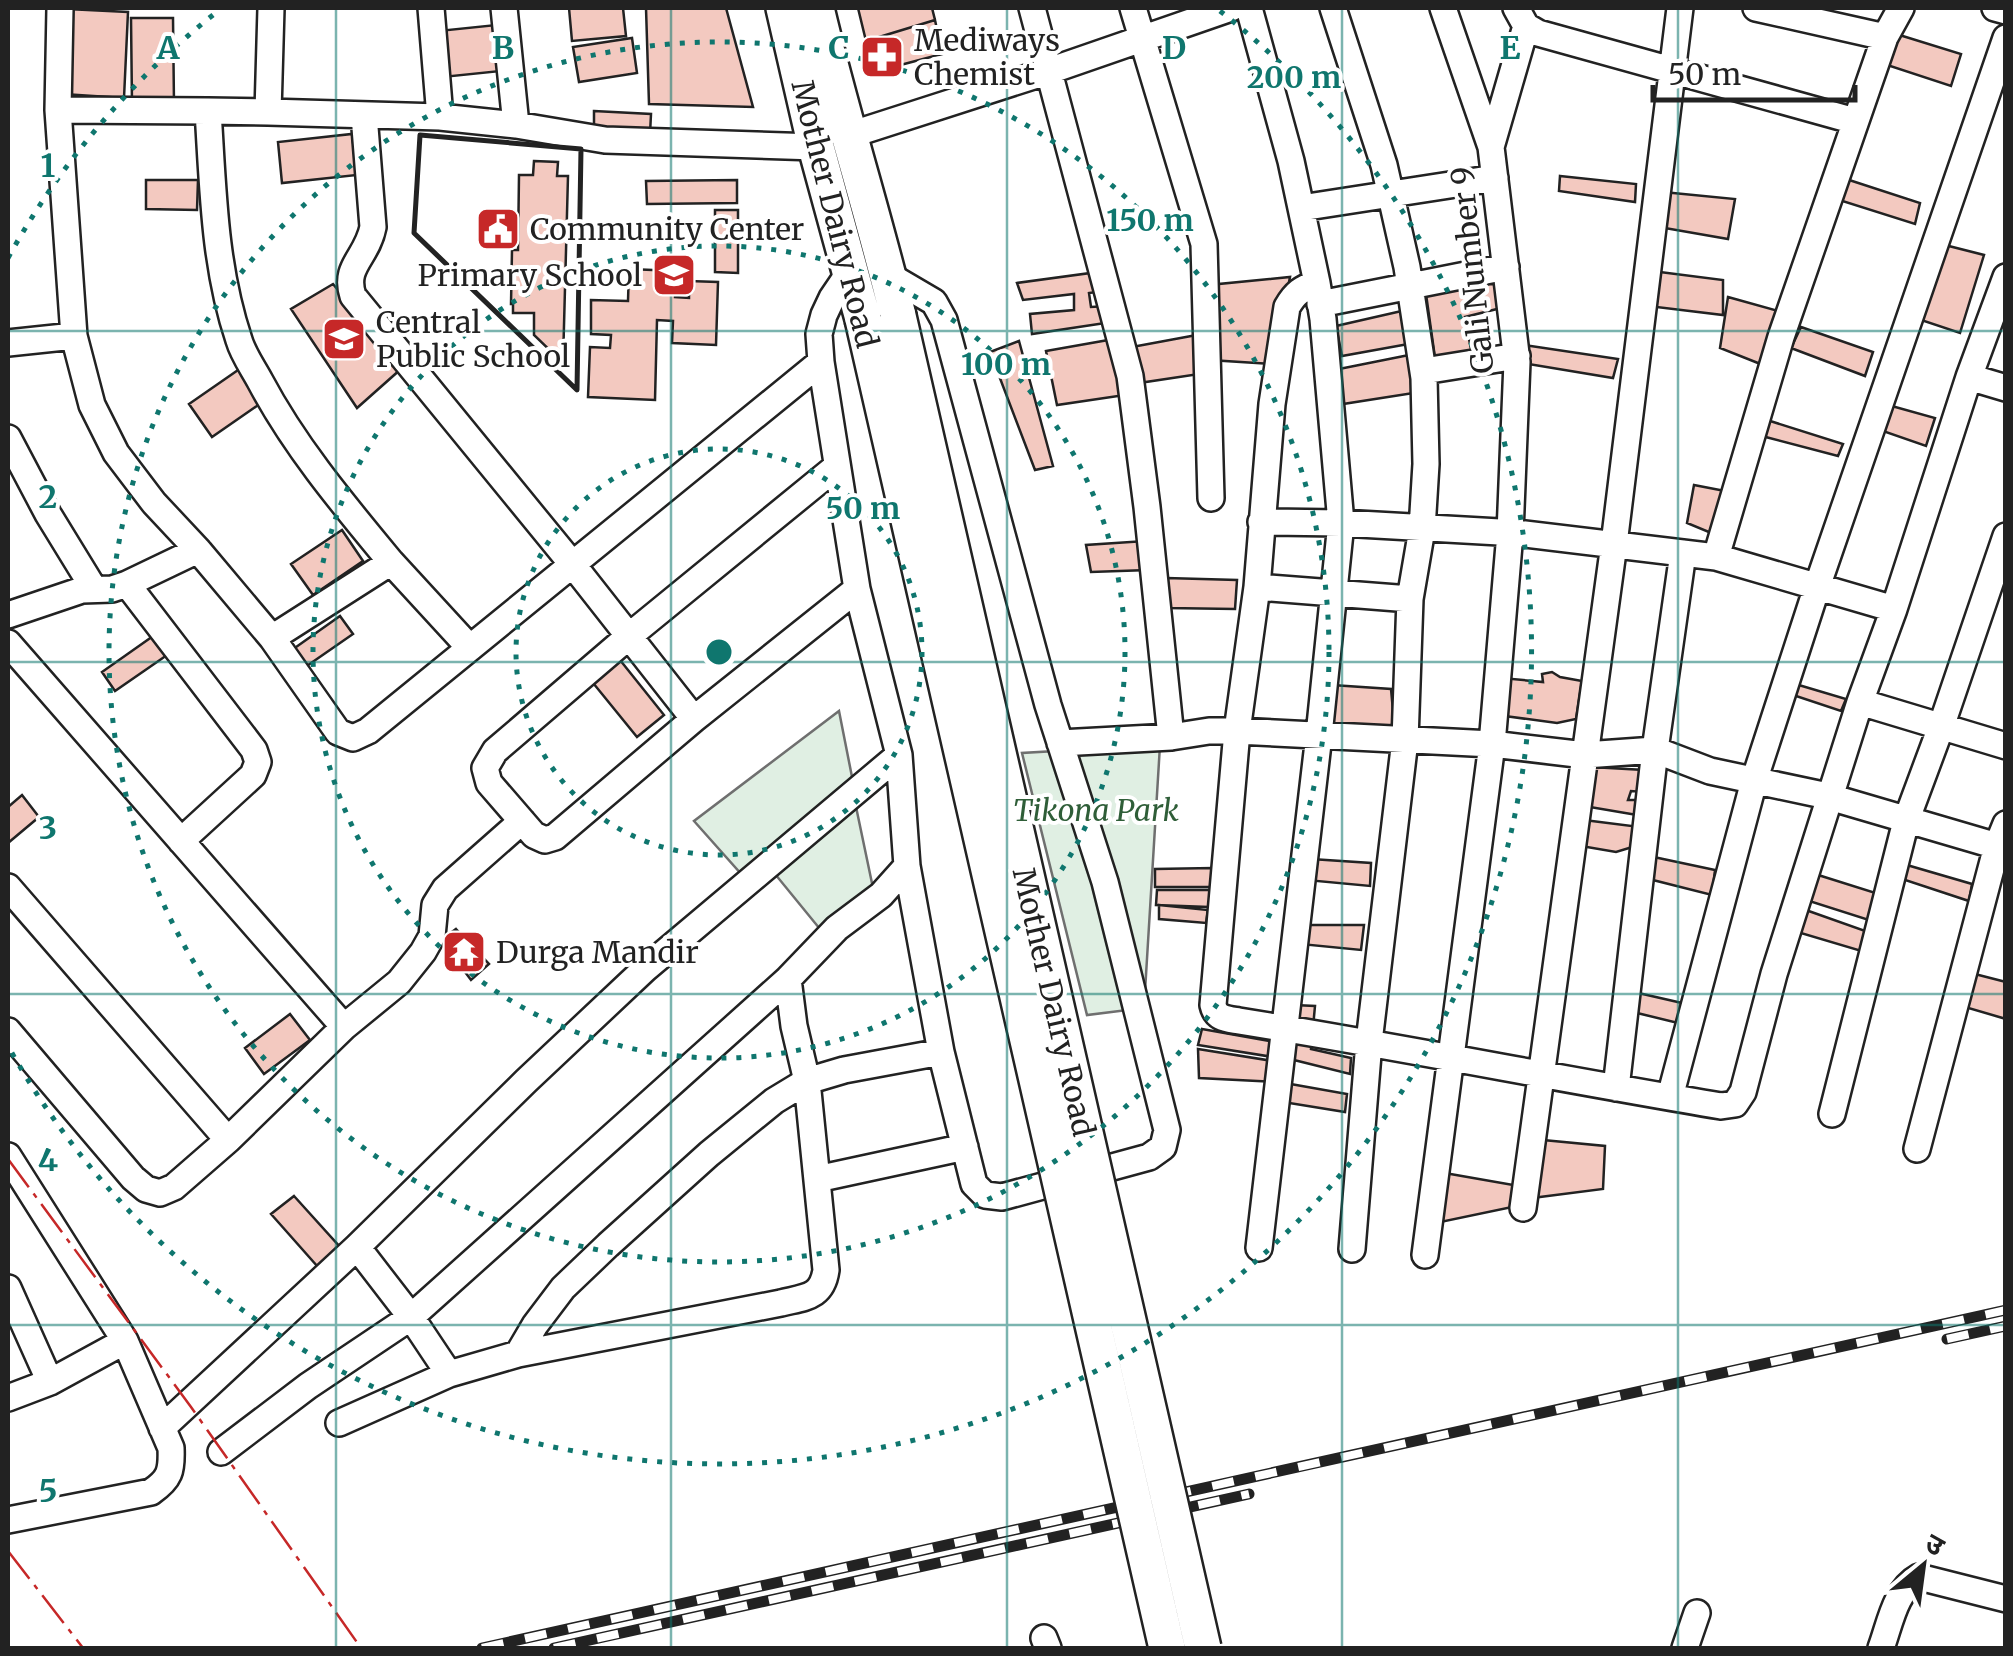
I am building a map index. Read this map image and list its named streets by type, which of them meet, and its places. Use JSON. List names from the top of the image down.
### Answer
{
  "streets": {
    "main road": ["Mother Dairy Road"],
    "street": ["Gali Number 9"]
  },
  "parks": ["Tikona Park"],
  "places": {
    "pharmacy": ["Mediways Chemist"],
    "public building": ["Community Center"],
    "school or university": ["Primary School", "Central Public School"],
    "temple": ["Durga Mandir"]
  },
  "scale_bar": "50 m",
  "north": "top right",
  "grid": {
    "columns": [
      "A",
      "B",
      "C",
      "D",
      "E"
    ],
    "rows": [
      "1",
      "2",
      "3",
      "4",
      "5"
    ]
  },
  "rings": [
    "200 m",
    "150 m",
    "100 m",
    "50 m"
  ]
}
